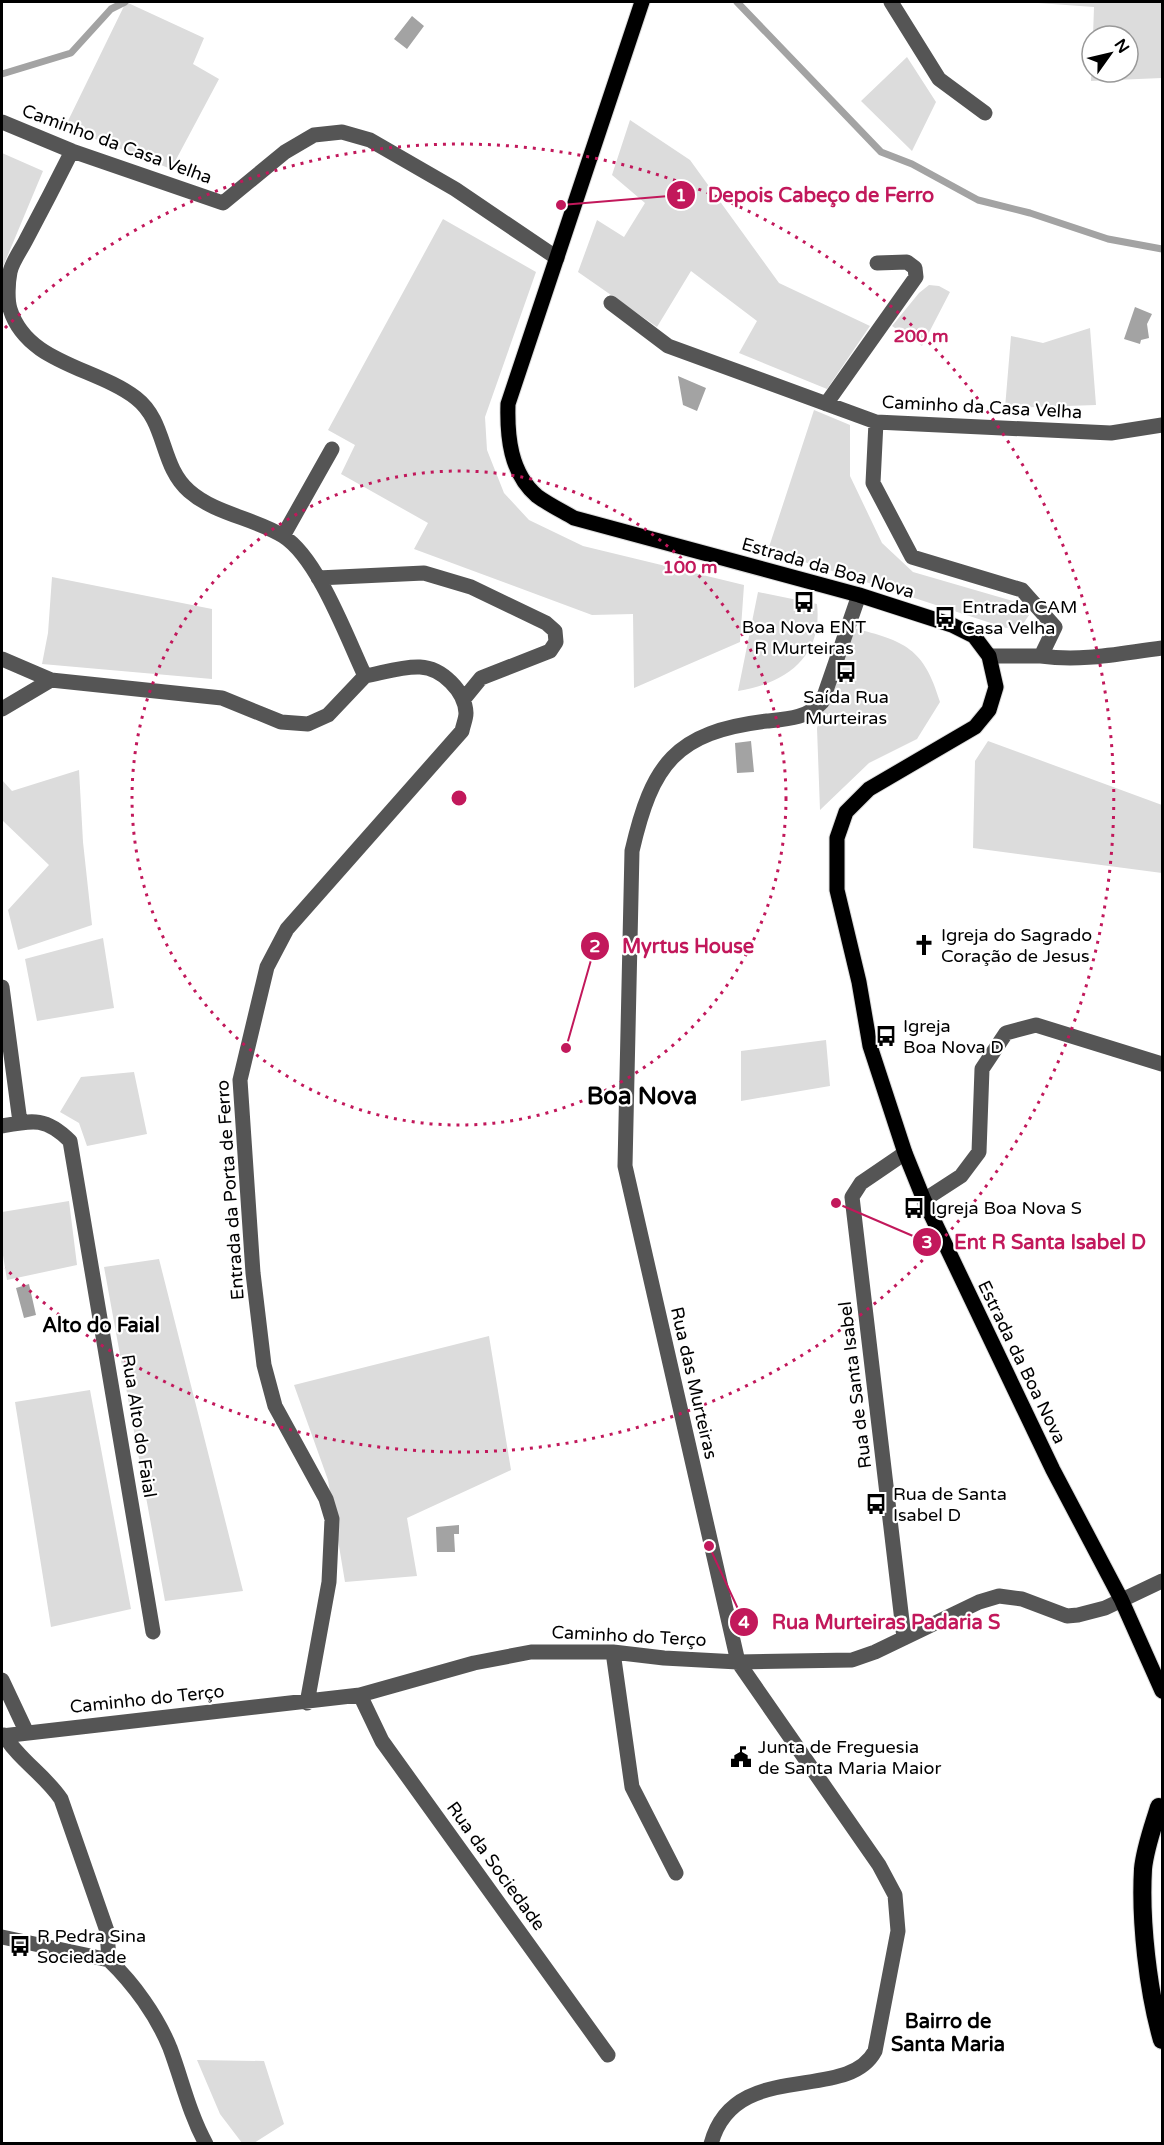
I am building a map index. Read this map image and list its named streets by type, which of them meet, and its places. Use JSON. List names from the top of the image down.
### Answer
{
  "streets": {
    "main road": ["Estrada da Boa Nova"],
    "street": [
      "Caminho da Casa Velha",
      "Entrada da Porta de Ferro",
      "Rua das Murteiras",
      "Rua de Santa Isabel",
      "Rua Alto do Faial",
      "Caminho do Terço",
      "Rua da Sociedade"
    ]
  },
  "crossings": [
    ["Caminho da Casa Velha", "Estrada da Boa Nova"],
    ["Estrada da Boa Nova", "Rua das Murteiras"],
    ["Estrada da Boa Nova", "Rua de Santa Isabel"],
    ["Estrada da Boa Nova", "Caminho do Terço"],
    ["Entrada da Porta de Ferro", "Caminho do Terço"],
    ["Rua das Murteiras", "Caminho do Terço"],
    ["Rua de Santa Isabel", "Caminho do Terço"],
    ["Caminho do Terço", "Rua da Sociedade"]
  ],
  "districts": ["Boa Nova", "Alto do Faial", "Bairro de Santa Maria"],
  "places": {
    "other": [
      "Depois Cabeço de Ferro",
      "Myrtus House",
      "Ent R Santa Isabel D",
      "Rua Murteiras Padaria S"
    ],
    "bus stop": [
      "Boa Nova ENT R Murteiras",
      "Entrada CAM Casa Velha",
      "Saída Rua Murteiras",
      "Igreja Boa Nova D",
      "Igreja Boa Nova S",
      "Rua de Santa Isabel D",
      "R Pedra Sina Sociedade"
    ],
    "church": ["Igreja do Sagrado Coração de Jesus"],
    "public building": ["Junta de Freguesia de Santa Maria Maior"]
  },
  "north": "top right",
  "rings": ["200 m", "100 m"]
}
